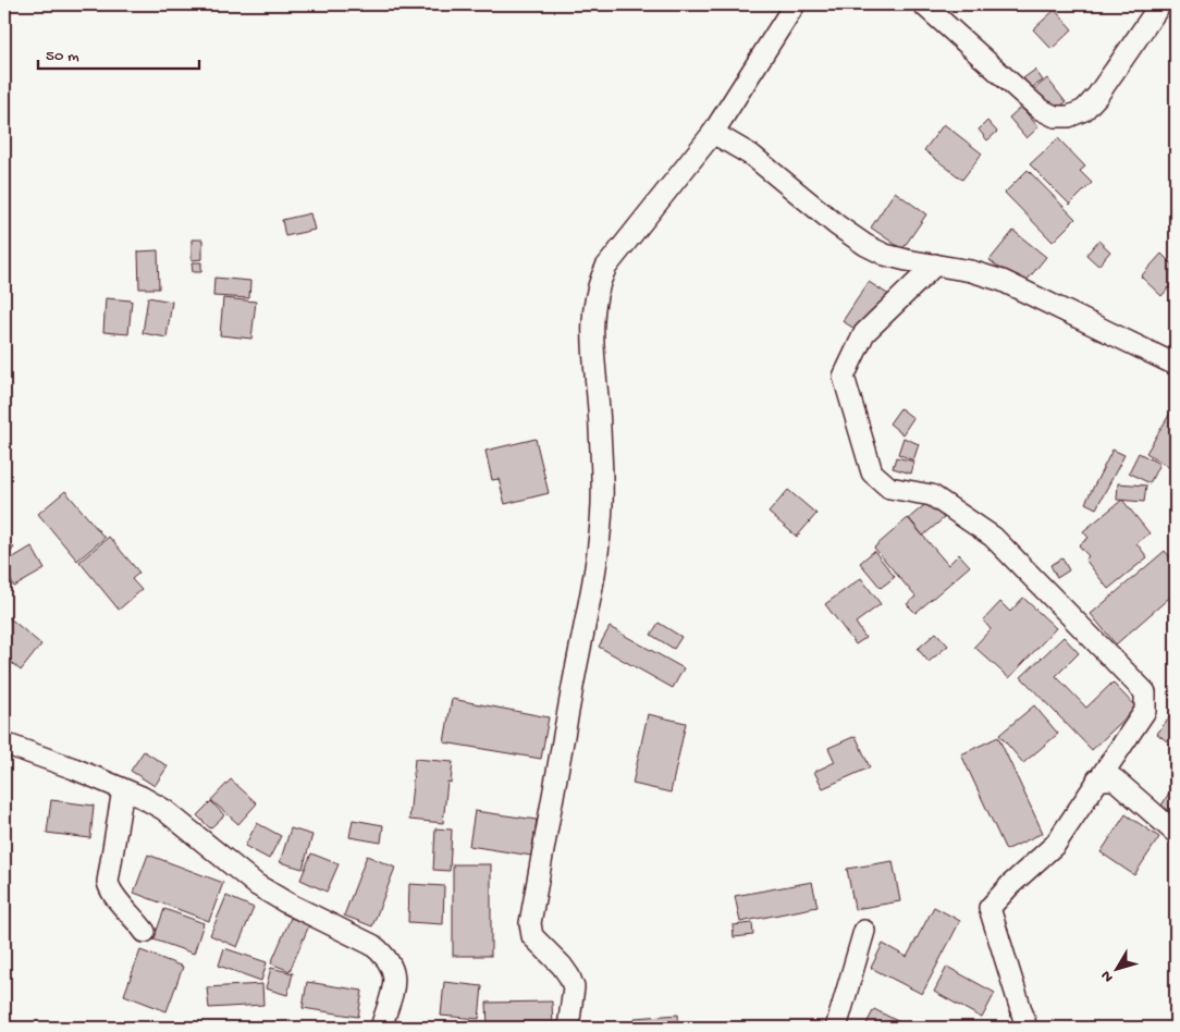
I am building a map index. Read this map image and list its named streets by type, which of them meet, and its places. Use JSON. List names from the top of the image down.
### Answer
{
  "scale_bar": "50 m",
  "north": "bottom left"
}
